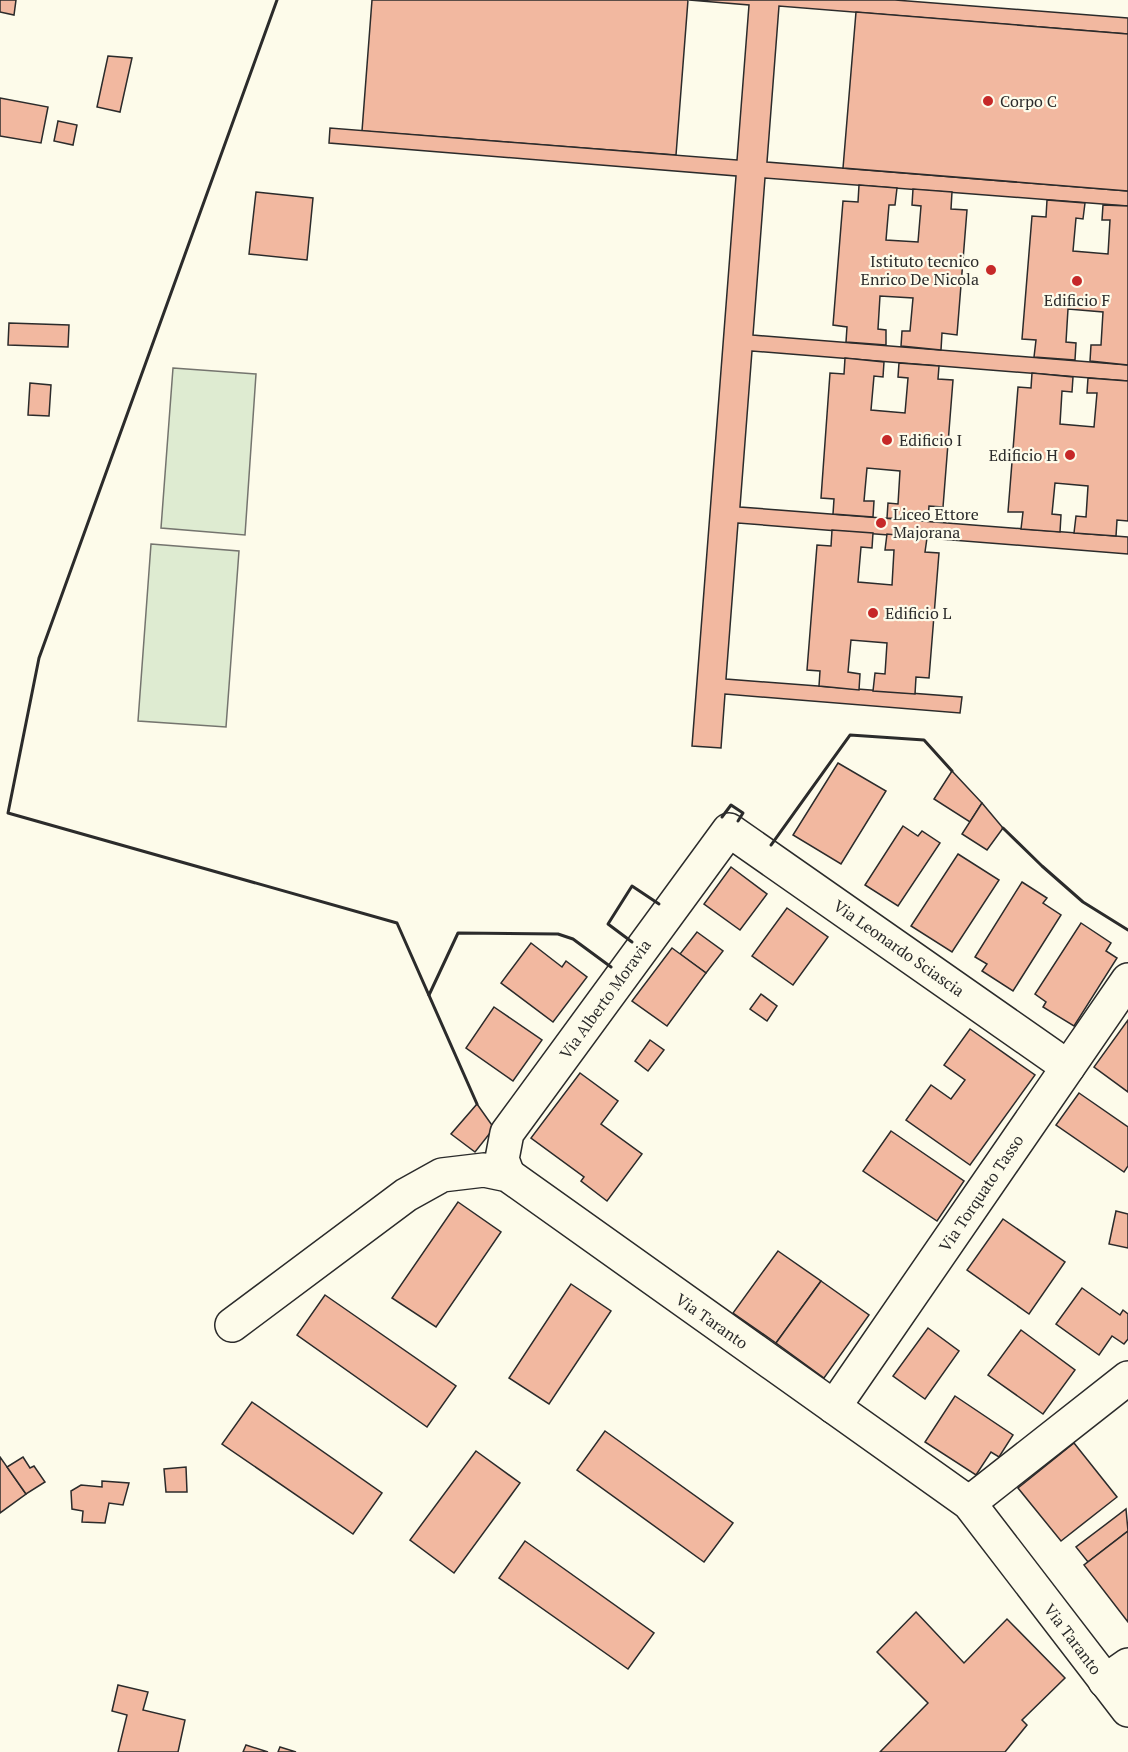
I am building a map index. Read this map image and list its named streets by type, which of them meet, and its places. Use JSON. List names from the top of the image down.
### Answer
{
  "streets": {
    "street": [
      "Via Leonardo Sciascia",
      "Via Alberto Moravia",
      "Via Torquato Tasso",
      "Via Taranto"
    ]
  },
  "crossings": [
    ["Via Leonardo Sciascia", "Via Alberto Moravia"],
    ["Via Leonardo Sciascia", "Via Torquato Tasso"],
    ["Via Alberto Moravia", "Via Taranto"],
    ["Via Torquato Tasso", "Via Taranto"]
  ],
  "places": [
    "Corpo C",
    "Istituto tecnico Enrico De Nicola",
    "Edificio F",
    "Edificio I",
    "Edificio H",
    "Liceo Ettore Majorana",
    "Edificio L"
  ]
}
